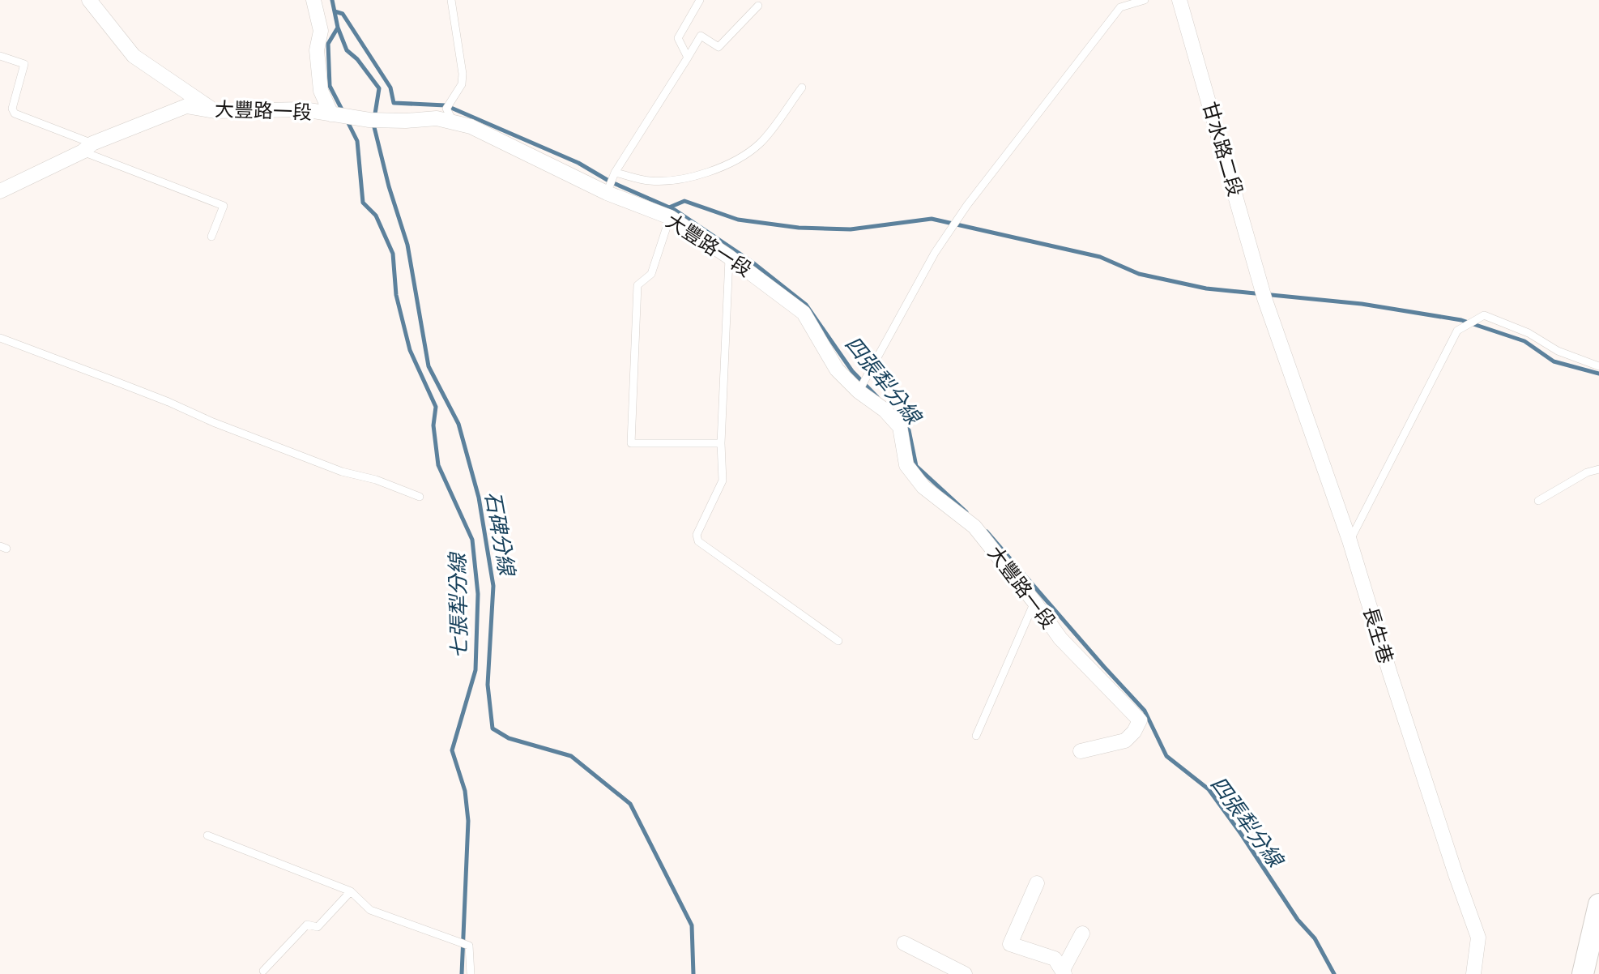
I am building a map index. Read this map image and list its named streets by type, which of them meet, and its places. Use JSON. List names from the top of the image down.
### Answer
{
  "streets": {
    "street": ["大豐路一段", "甘水路二段", "長生巷"]
  },
  "crossings": [
    ["甘水路二段", "長生巷"]
  ],
  "water": ["四張犁分線", "石碑分線", "七張犁分線"]
}
